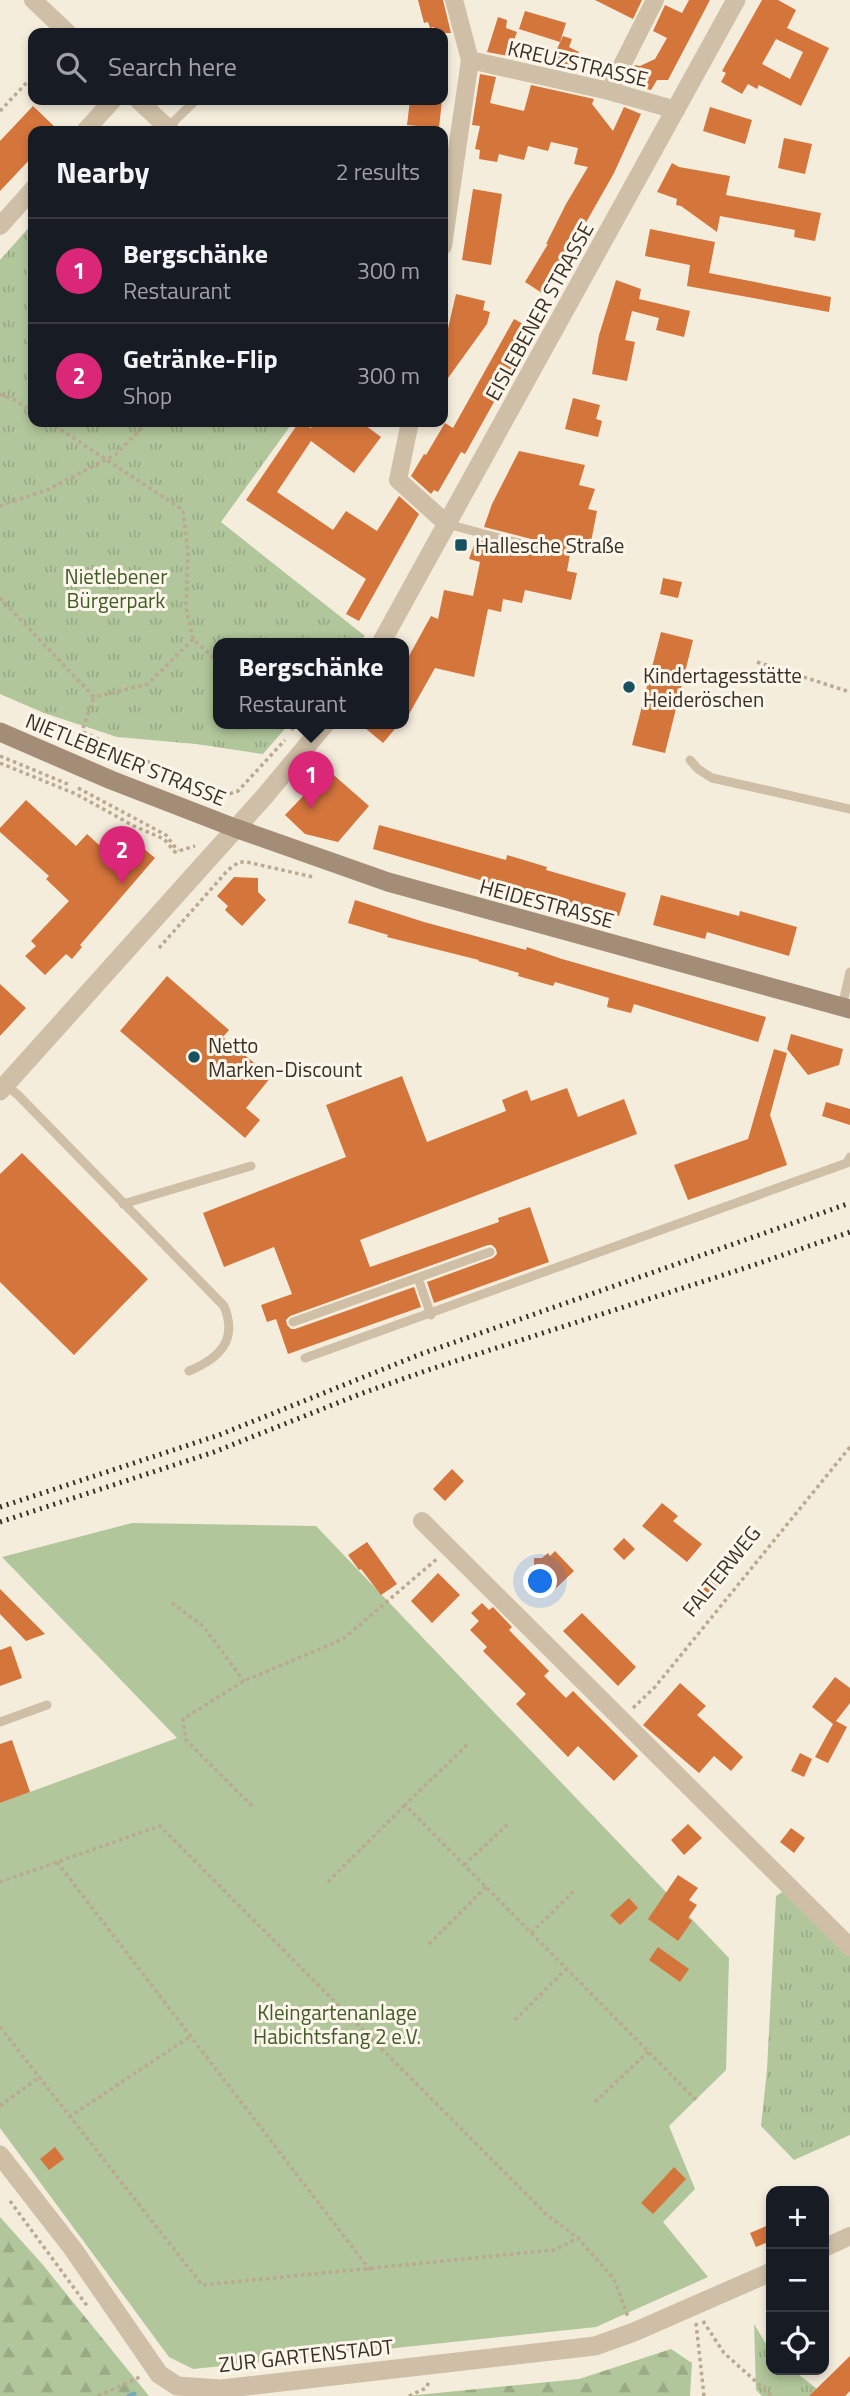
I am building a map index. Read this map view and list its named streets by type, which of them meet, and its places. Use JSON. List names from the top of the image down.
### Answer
{
  "streets": {
    "main road": ["NIETLEBENER STRASSE", "HEIDESTRASSE"],
    "street": ["KREUZSTRASSE", "EISLEBENER STRASSE", "ZUR GARTENSTADT"],
    "path": ["FALTERWEG"]
  },
  "crossings": [
    ["KREUZSTRASSE", "EISLEBENER STRASSE"],
    ["NIETLEBENER STRASSE", "HEIDESTRASSE"]
  ],
  "parks": ["Nietlebener Bürgerpark", "Kleingartenanlage Habichtsfang 2 e.V."],
  "places": {
    "transit": ["Hallesche Straße"],
    "other": ["Kindertagesstätte Heideröschen", "Netto Marken-Discount"]
  },
  "page": {
    "search": "Search here",
    "heading": ["Nearby", "2 results"],
    "list": [
      {
        "mark": "1",
        "name": "Bergschänke",
        "note": "Restaurant",
        "value": "300 m"
      },
      {
        "mark": "2",
        "name": "Getränke-Flip",
        "note": "Shop",
        "value": "300 m"
      }
    ],
    "popup": ["Bergschänke", "Restaurant"],
    "pins": ["1", "2"],
    "map_buttons": ["+", "−"]
  }
}
